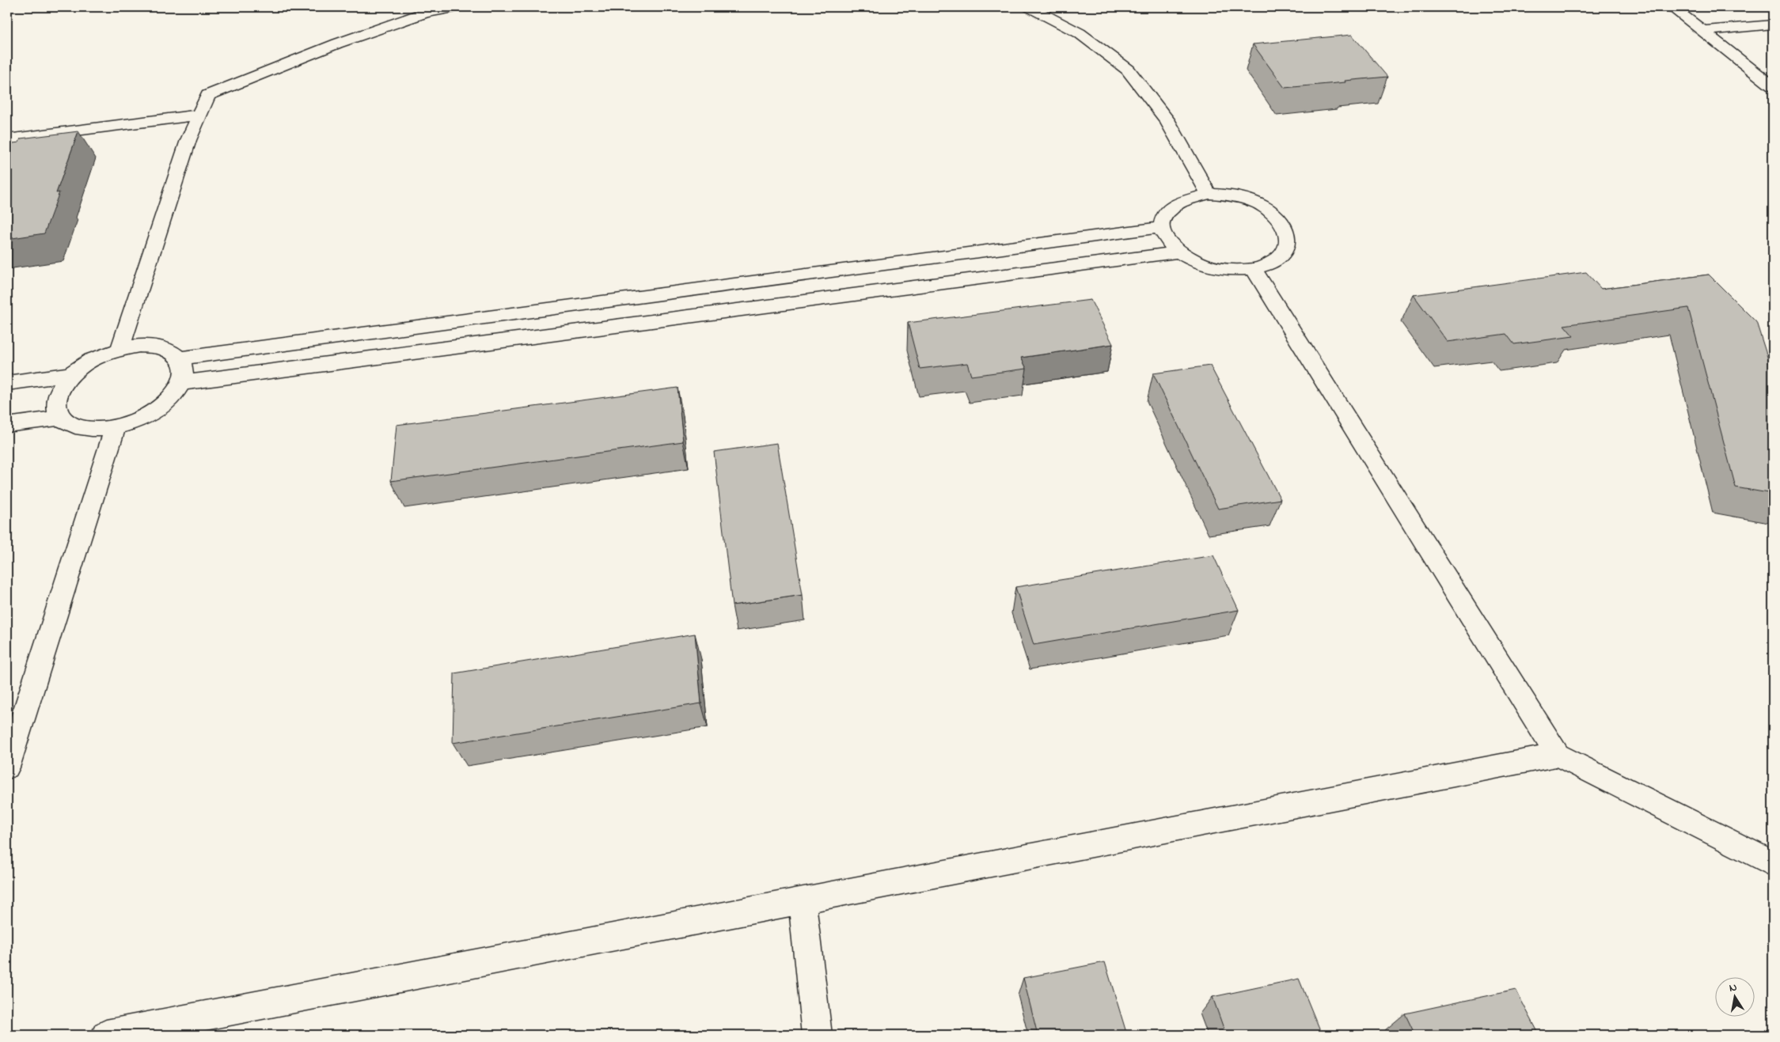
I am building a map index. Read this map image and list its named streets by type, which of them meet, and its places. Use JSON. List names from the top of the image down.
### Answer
{
  "north": "top"
}
